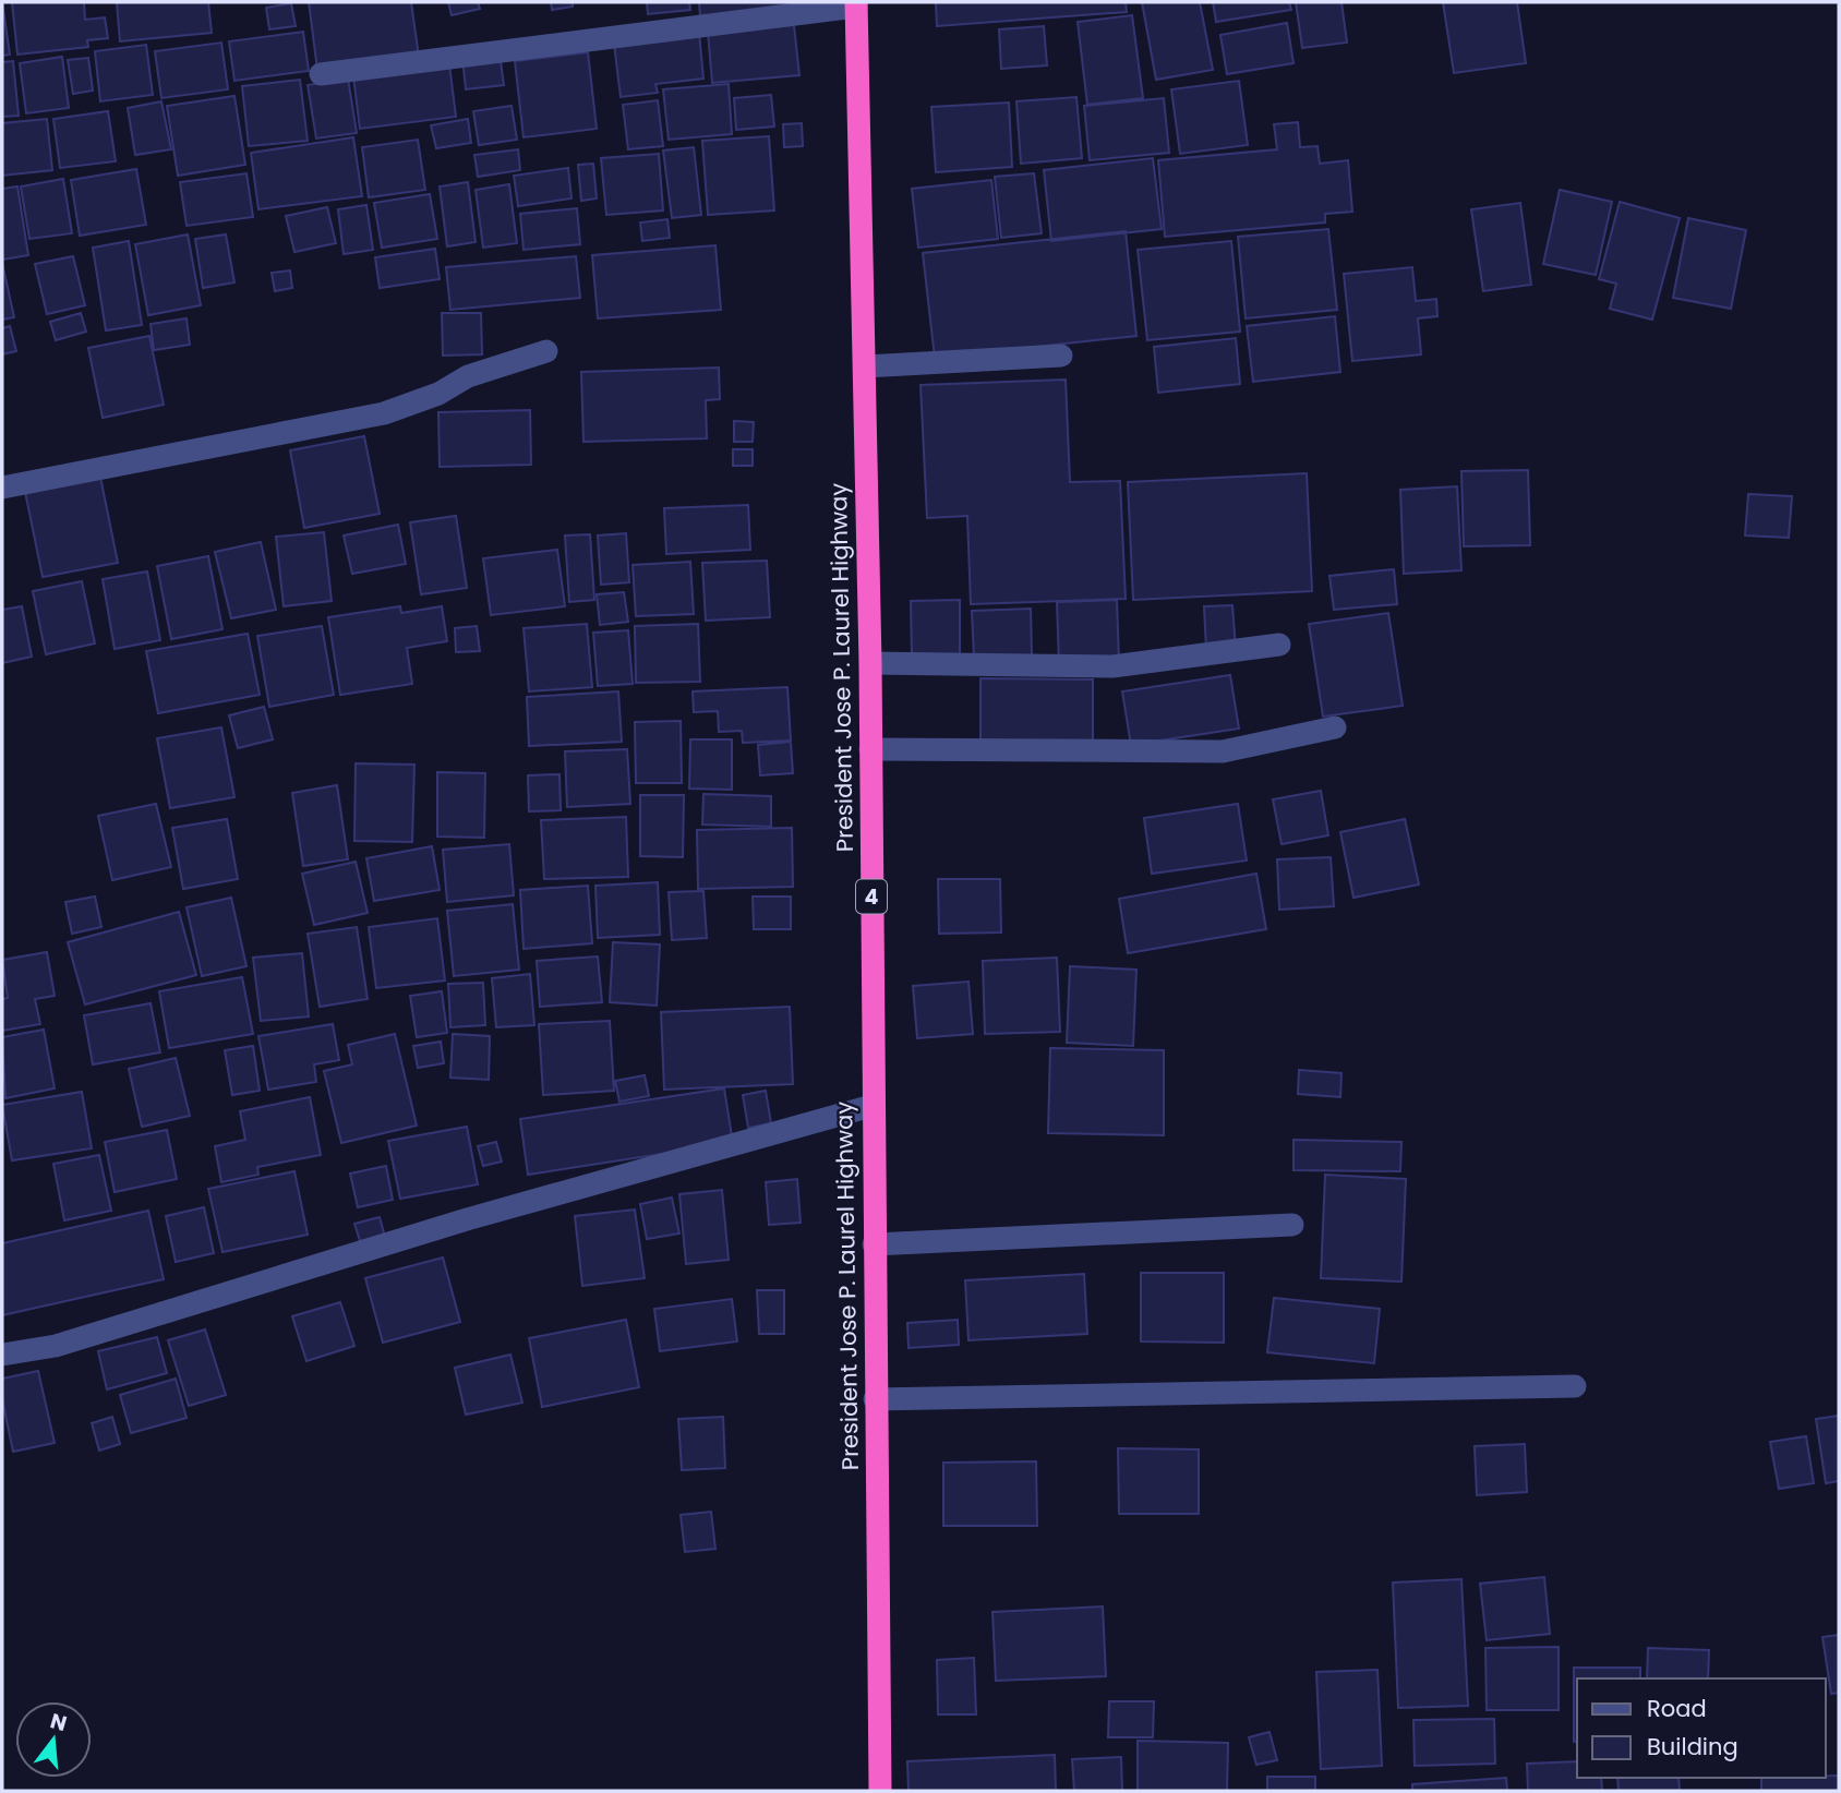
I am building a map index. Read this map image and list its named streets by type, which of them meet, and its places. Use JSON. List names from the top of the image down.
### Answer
{
  "streets": {
    "highway": ["President Jose P. Laurel Highway", "4"]
  },
  "legend": ["Road", "Building"],
  "north": "top"
}
